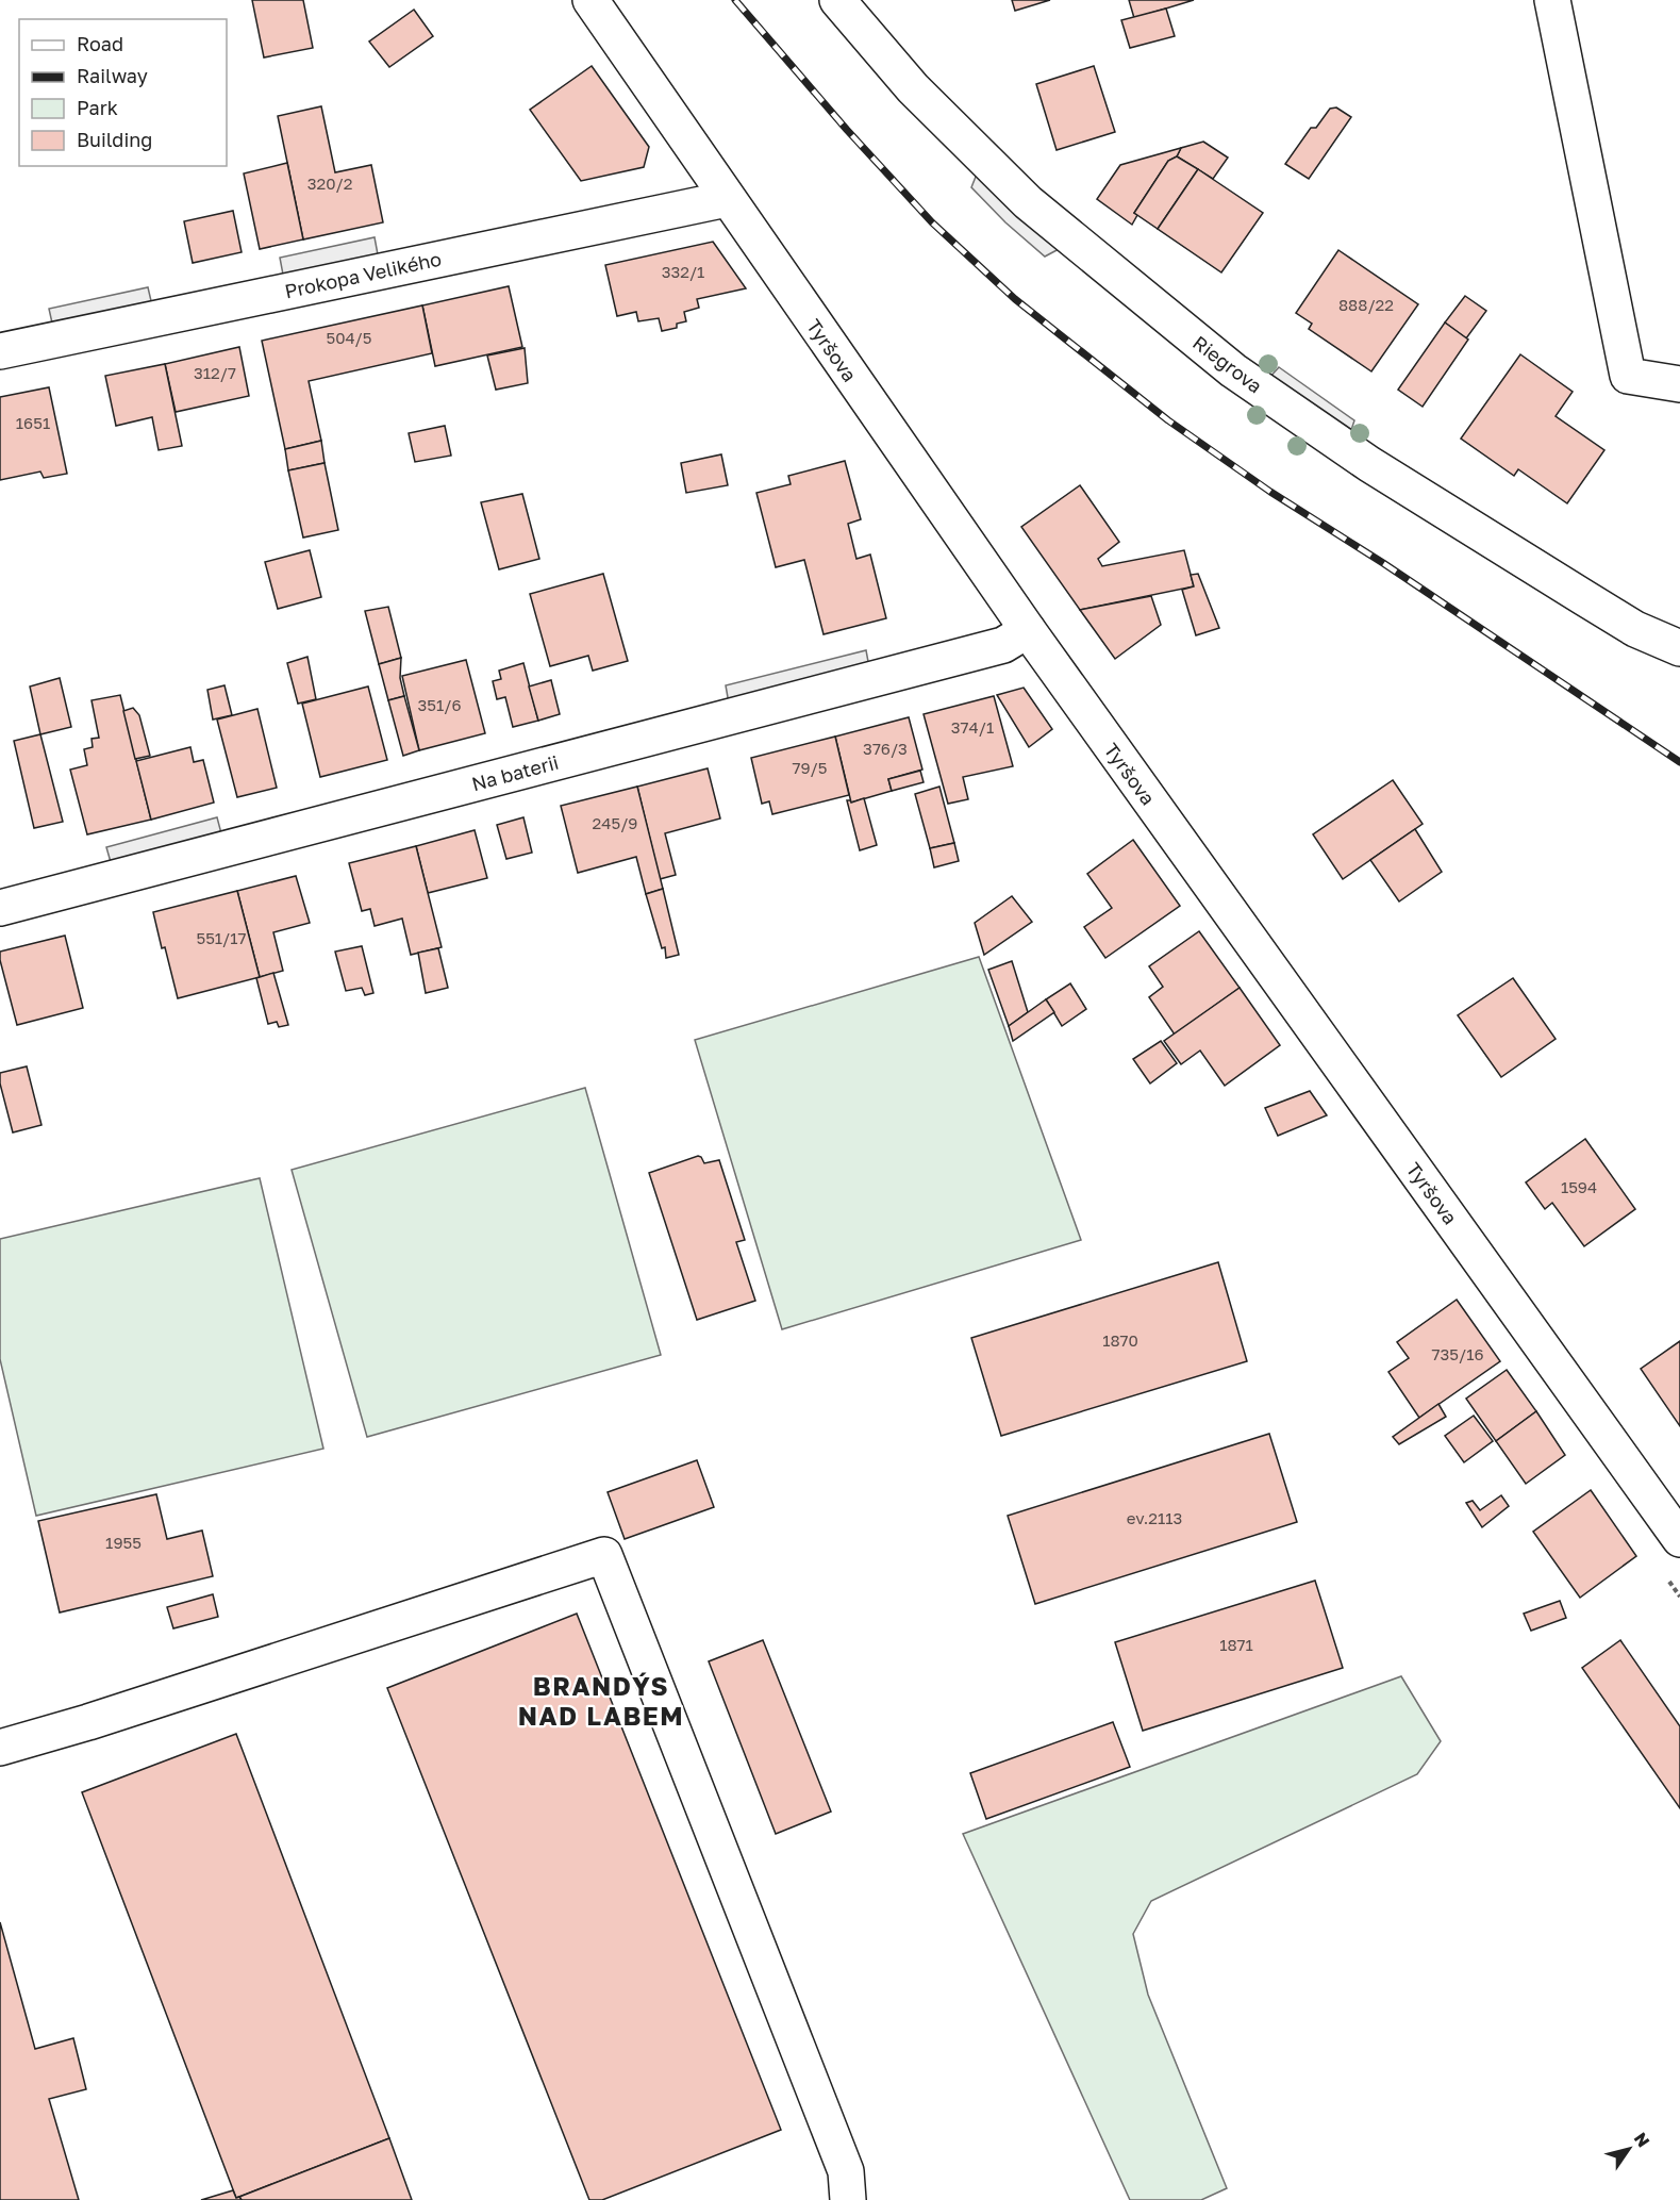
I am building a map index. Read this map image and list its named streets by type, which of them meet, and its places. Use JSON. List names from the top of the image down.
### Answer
{
  "streets": {
    "street": [
      "Prokopa Velikého",
      "Tyršova",
      "Riegrova",
      "Na baterii"
    ]
  },
  "crossings": [
    ["Prokopa Velikého", "Tyršova"],
    ["Tyršova", "Na baterii"]
  ],
  "districts": ["BRANDÝS NAD LABEM"],
  "house_numbers": [
    "320/2",
    "332/1",
    "888/22",
    "504/5",
    "312/7",
    "1651",
    "351/6",
    "374/1",
    "376/3",
    "79/5",
    "245/9",
    "551/17",
    "1594",
    "1870",
    "735/16",
    "ev.2113",
    "1955",
    "1871"
  ],
  "legend": [
    "Road",
    "Railway",
    "Park",
    "Building"
  ],
  "north": "top right"
}
